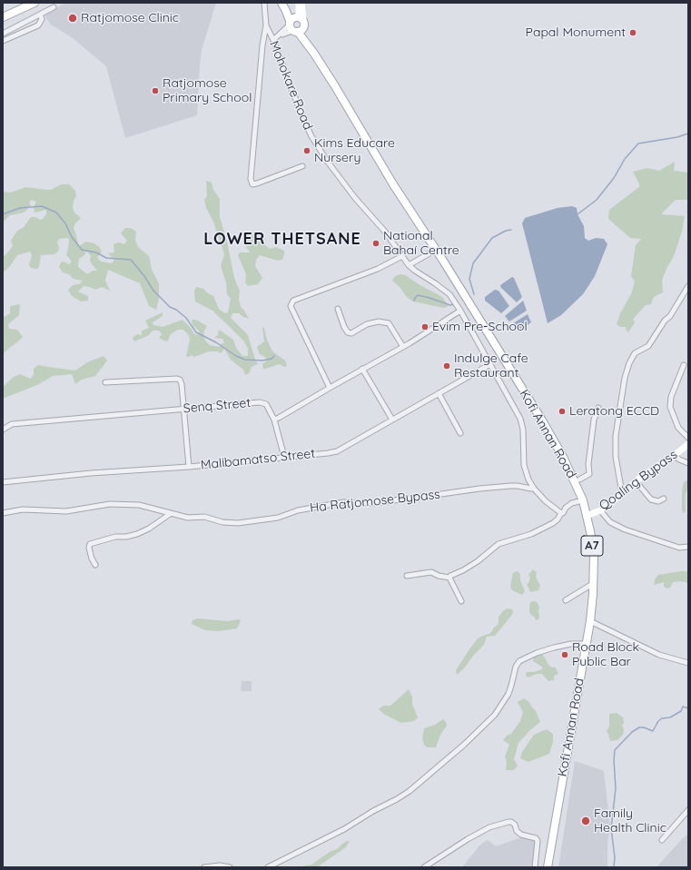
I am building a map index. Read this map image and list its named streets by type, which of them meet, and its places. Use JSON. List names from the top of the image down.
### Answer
{
  "streets": {
    "main road": ["Kofi Annan Road", "Qoaling Bypass", "A7"],
    "street": [
      "Mohokare Road",
      "Senq Street",
      "Malibamatso Street",
      "Ha Ratjomose Bypass"
    ]
  },
  "crossings": [
    ["Mohokare Road", "Malibamatso Street"],
    ["Mohokare Road", "Ha Ratjomose Bypass"],
    ["Senq Street", "Malibamatso Street"],
    ["Kofi Annan Road", "Qoaling Bypass"]
  ],
  "districts": ["LOWER THETSANE"],
  "places": [
    "Ratjomose Clinic",
    "Papal Monument",
    "Ratjomose Primary School",
    "Kims Educare Nursery",
    "National Bahaí Centre",
    "Evim Pre-School",
    "Indulge Cafe Restaurant",
    "Leratong ECCD",
    "Road Block Public Bar",
    "Family Health Clinic"
  ]
}
